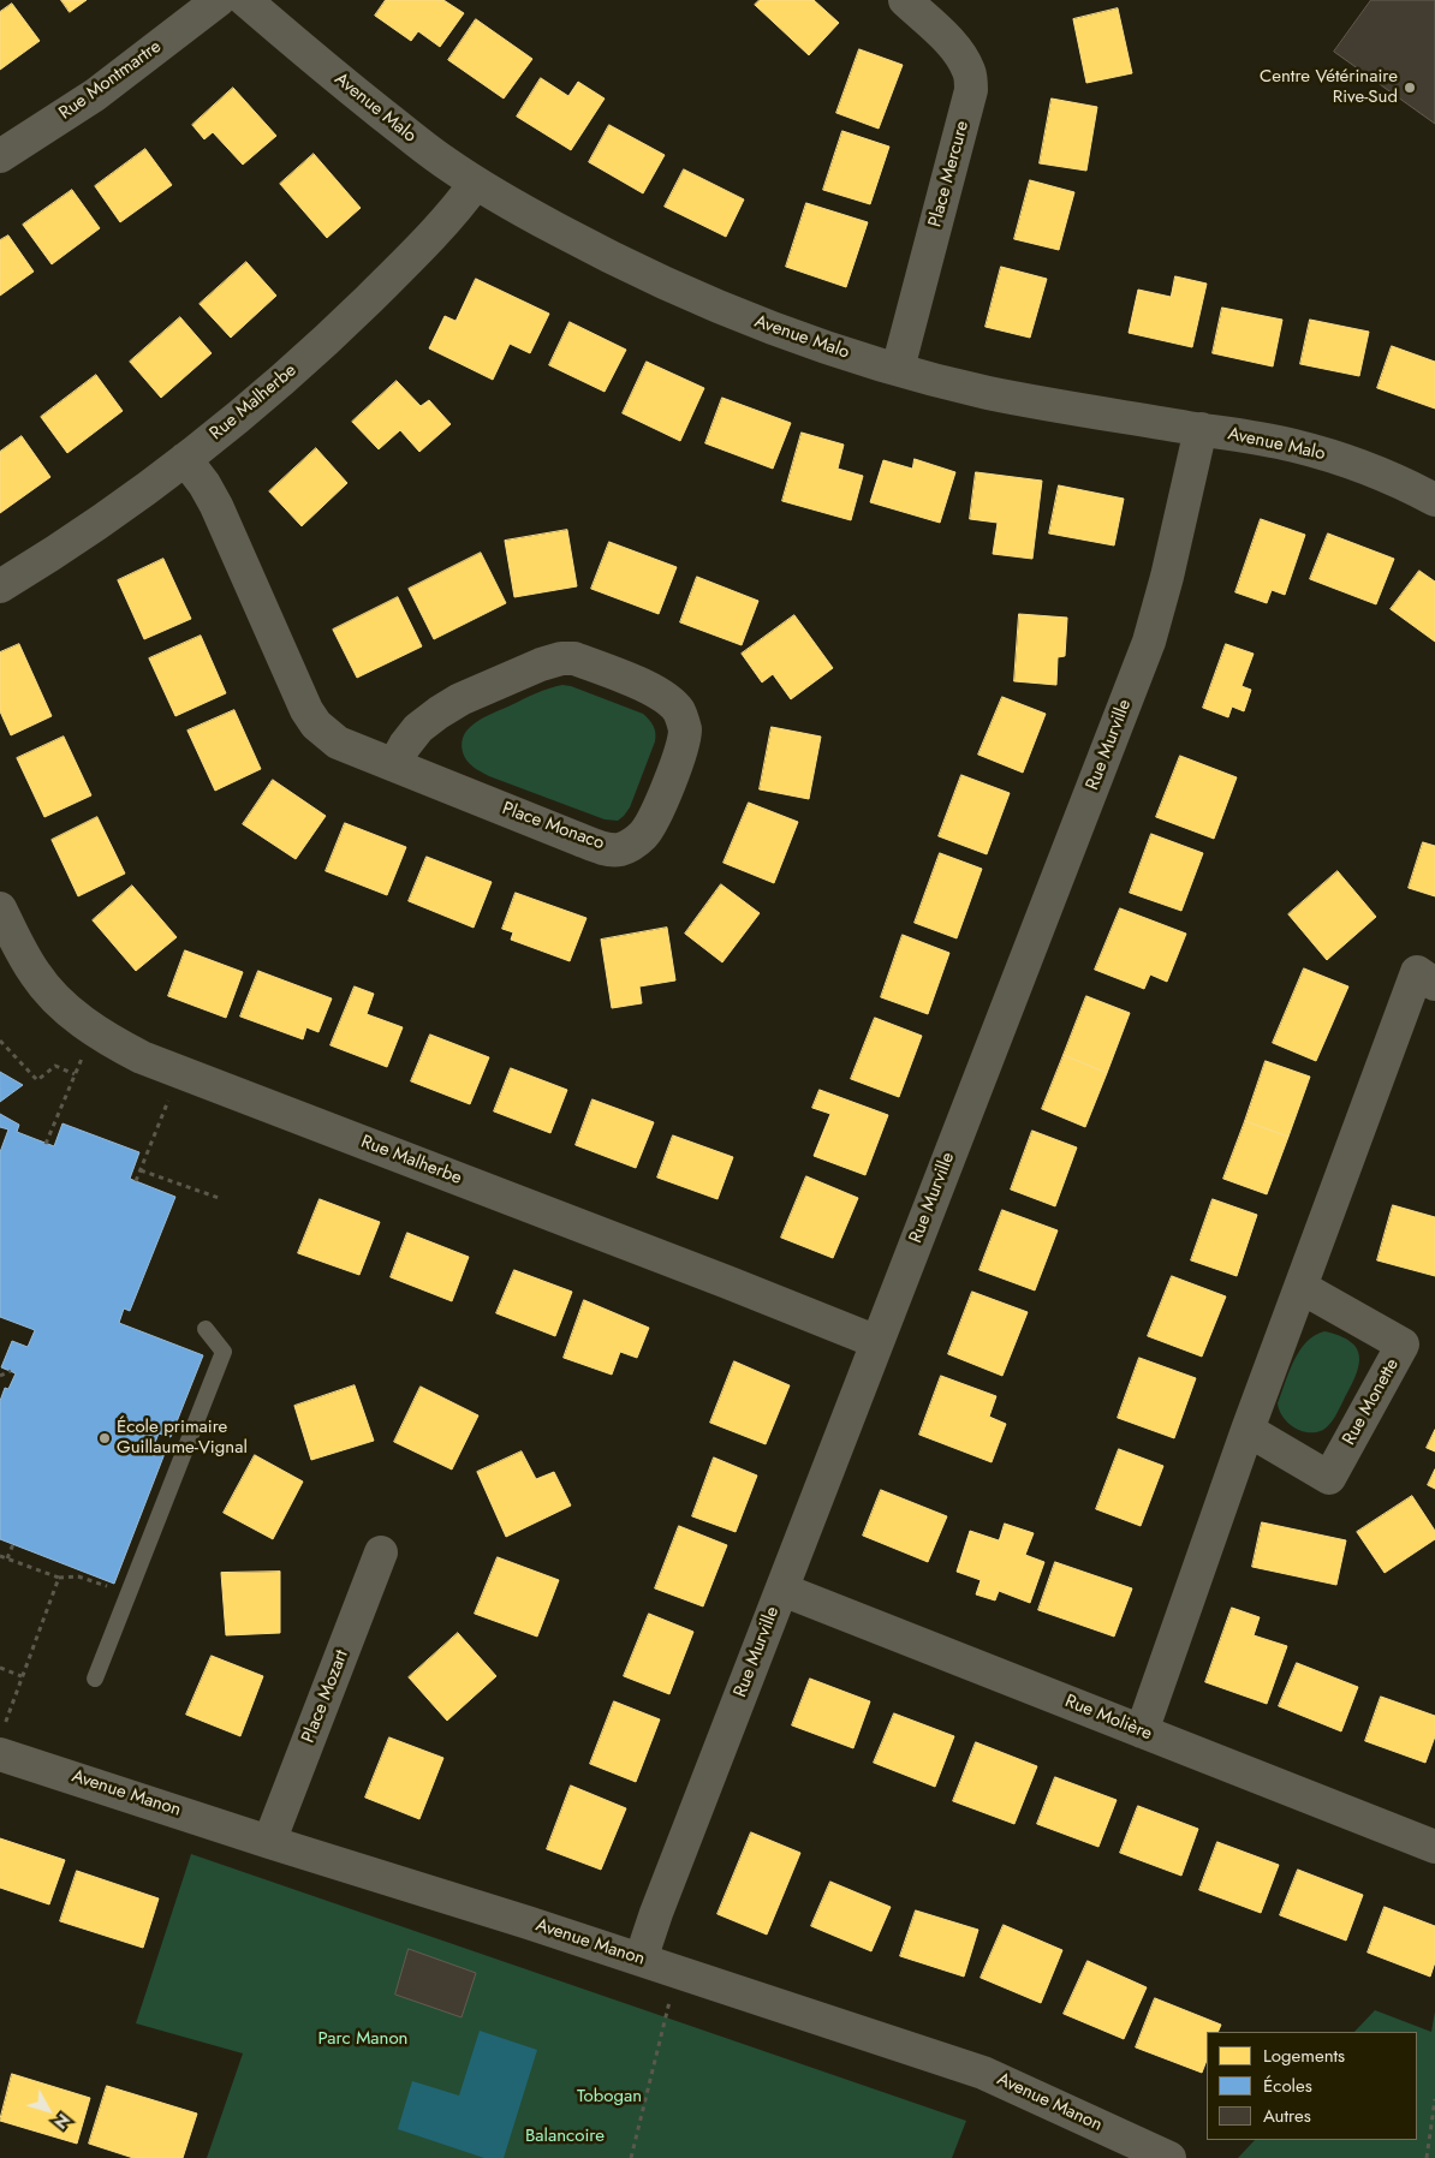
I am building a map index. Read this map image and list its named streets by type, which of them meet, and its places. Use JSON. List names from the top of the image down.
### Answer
{
  "streets": {
    "street": [
      "Rue Montmartre",
      "Avenue Malo",
      "Place Mercure",
      "Rue Malherbe",
      "Rue Murville",
      "Place Monaco",
      "Rue Monette",
      "Place Mozart",
      "Rue Molière",
      "Avenue Manon"
    ]
  },
  "crossings": [
    ["Avenue Malo", "Place Mercure"],
    ["Avenue Malo", "Rue Malherbe"],
    ["Avenue Malo", "Rue Murville"],
    ["Rue Malherbe", "Rue Murville"],
    ["Rue Malherbe", "Place Monaco"],
    ["Rue Murville", "Rue Molière"],
    ["Rue Murville", "Avenue Manon"],
    ["Place Mozart", "Avenue Manon"]
  ],
  "parks": ["Parc Manon", "Tobogan", "Balancoire"],
  "places": ["Centre Vétérinaire Rive-Sud", "École primaire Guillaume-Vignal"],
  "legend": ["Logements", "Écoles", "Autres"],
  "north": "bottom right"
}
